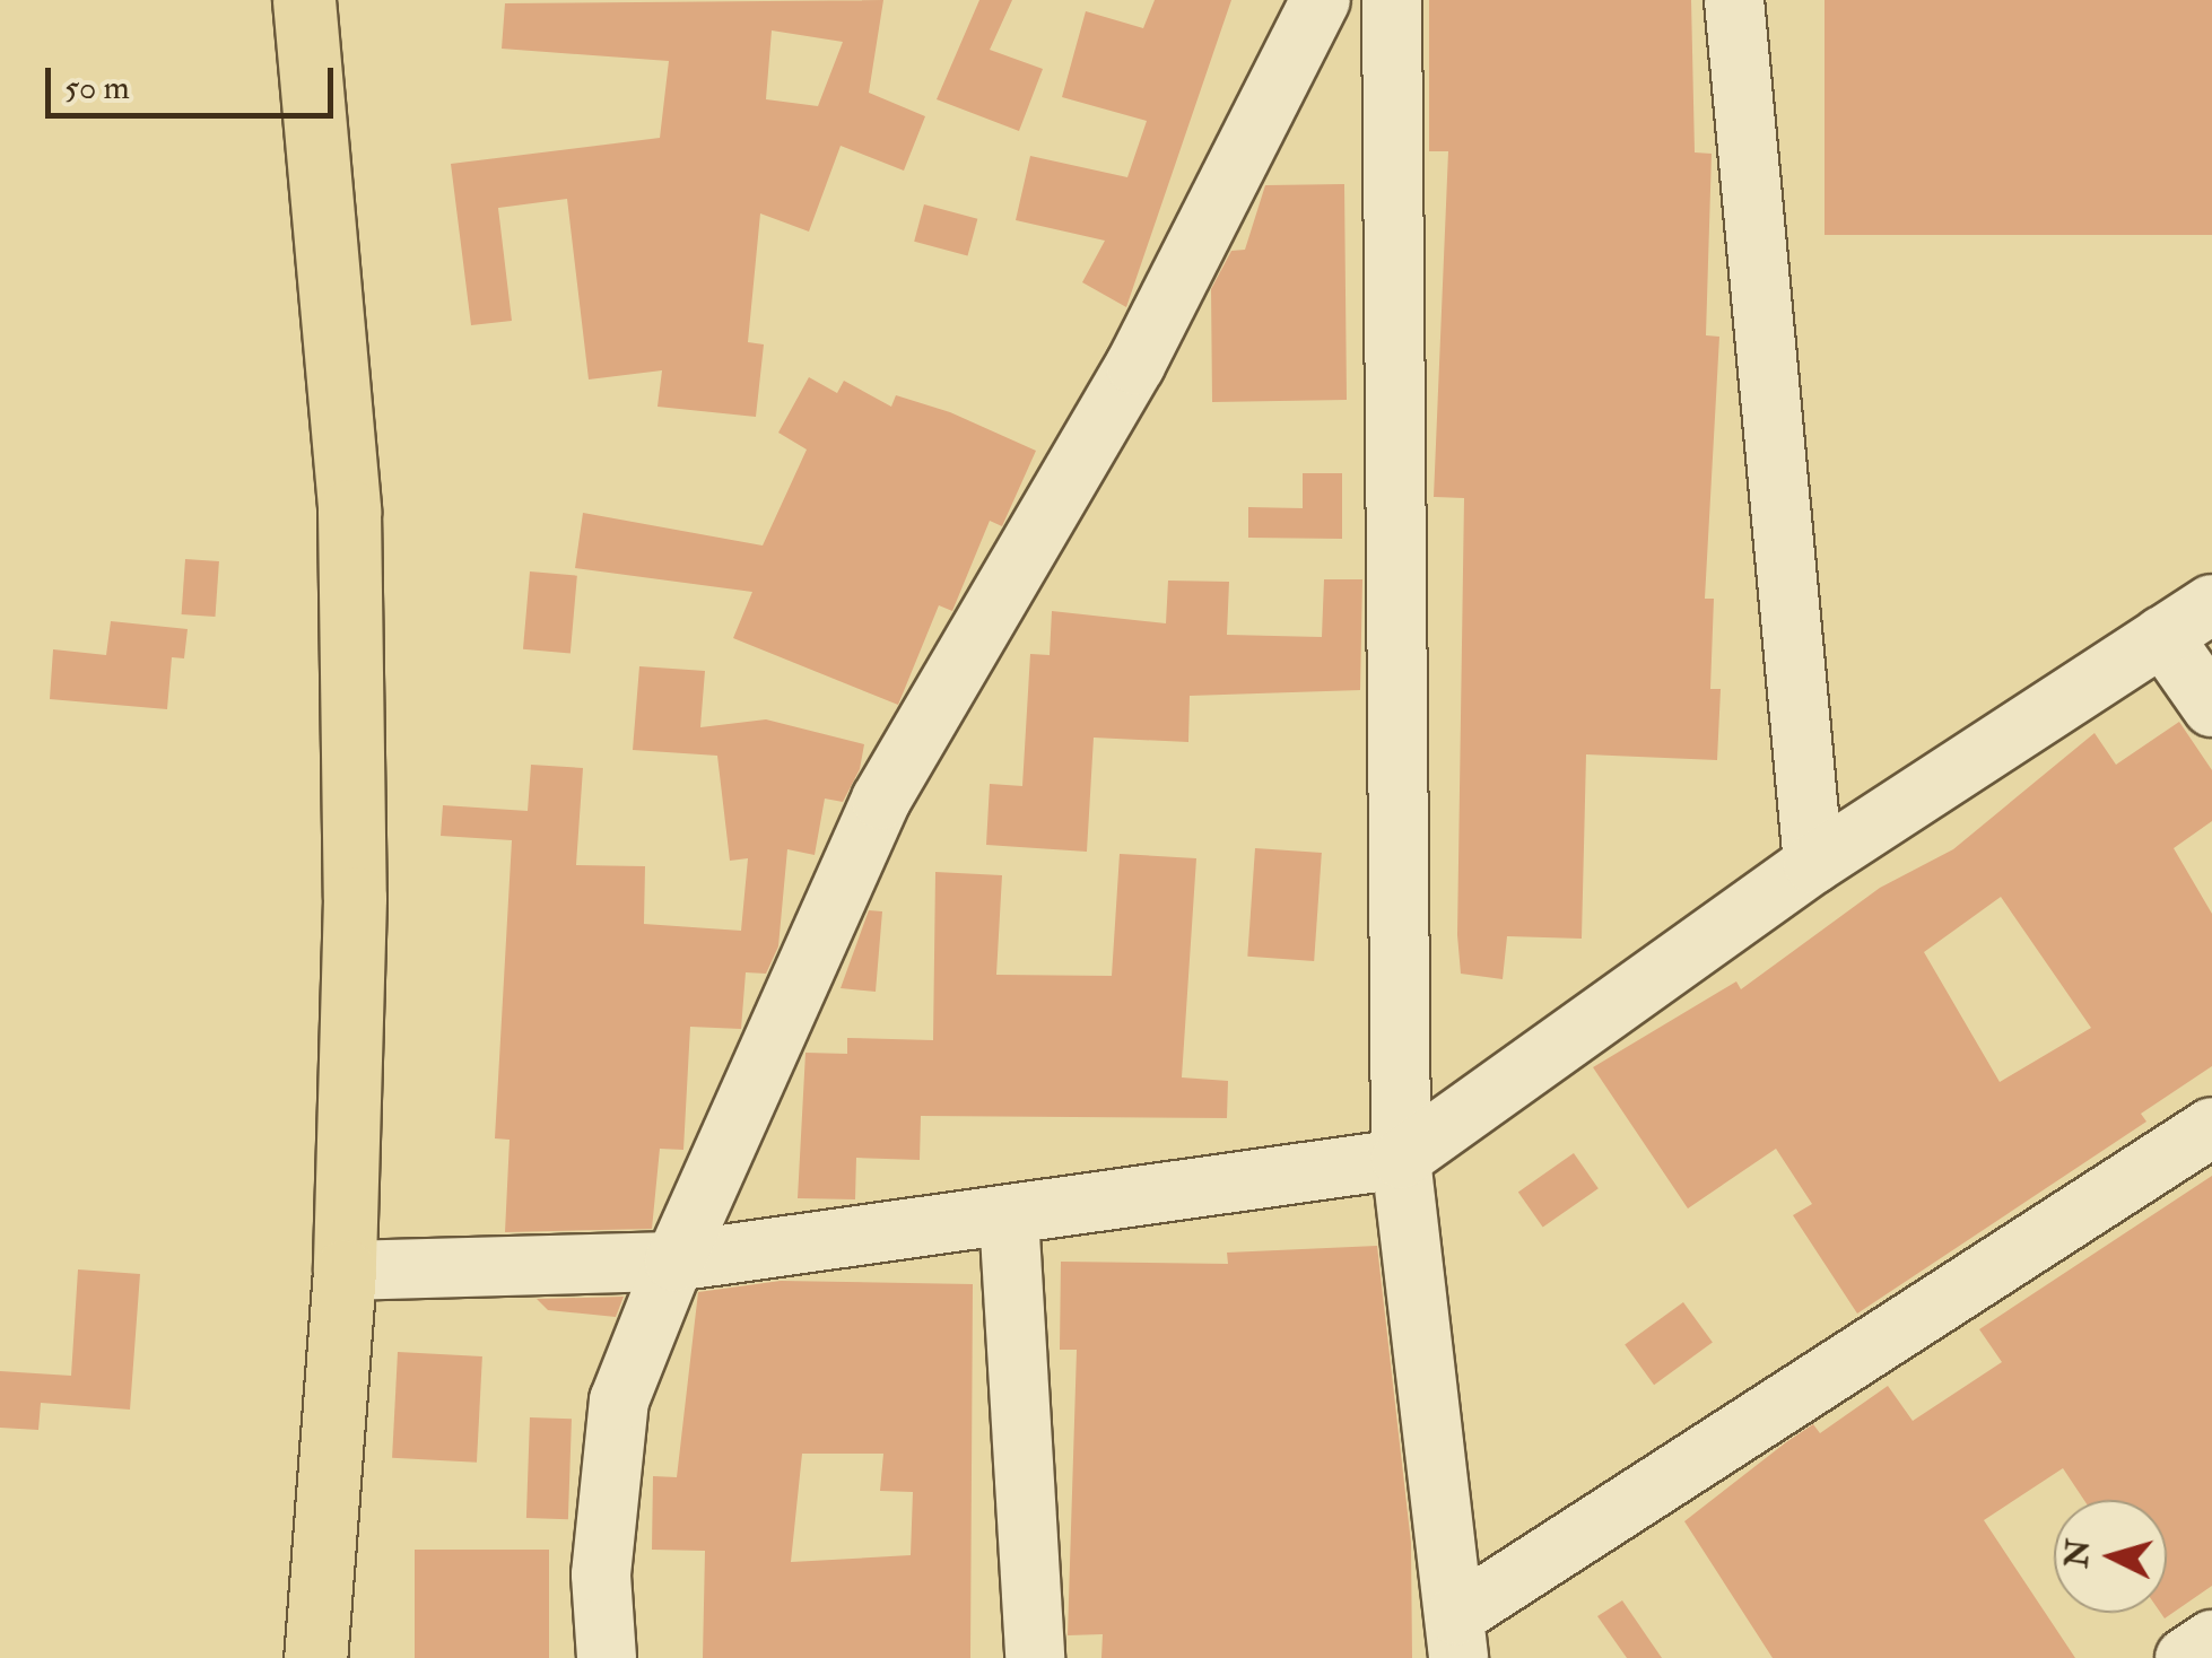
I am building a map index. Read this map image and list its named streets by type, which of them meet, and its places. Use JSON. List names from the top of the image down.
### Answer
{
  "scale_bar": "50 m",
  "north": "left"
}
